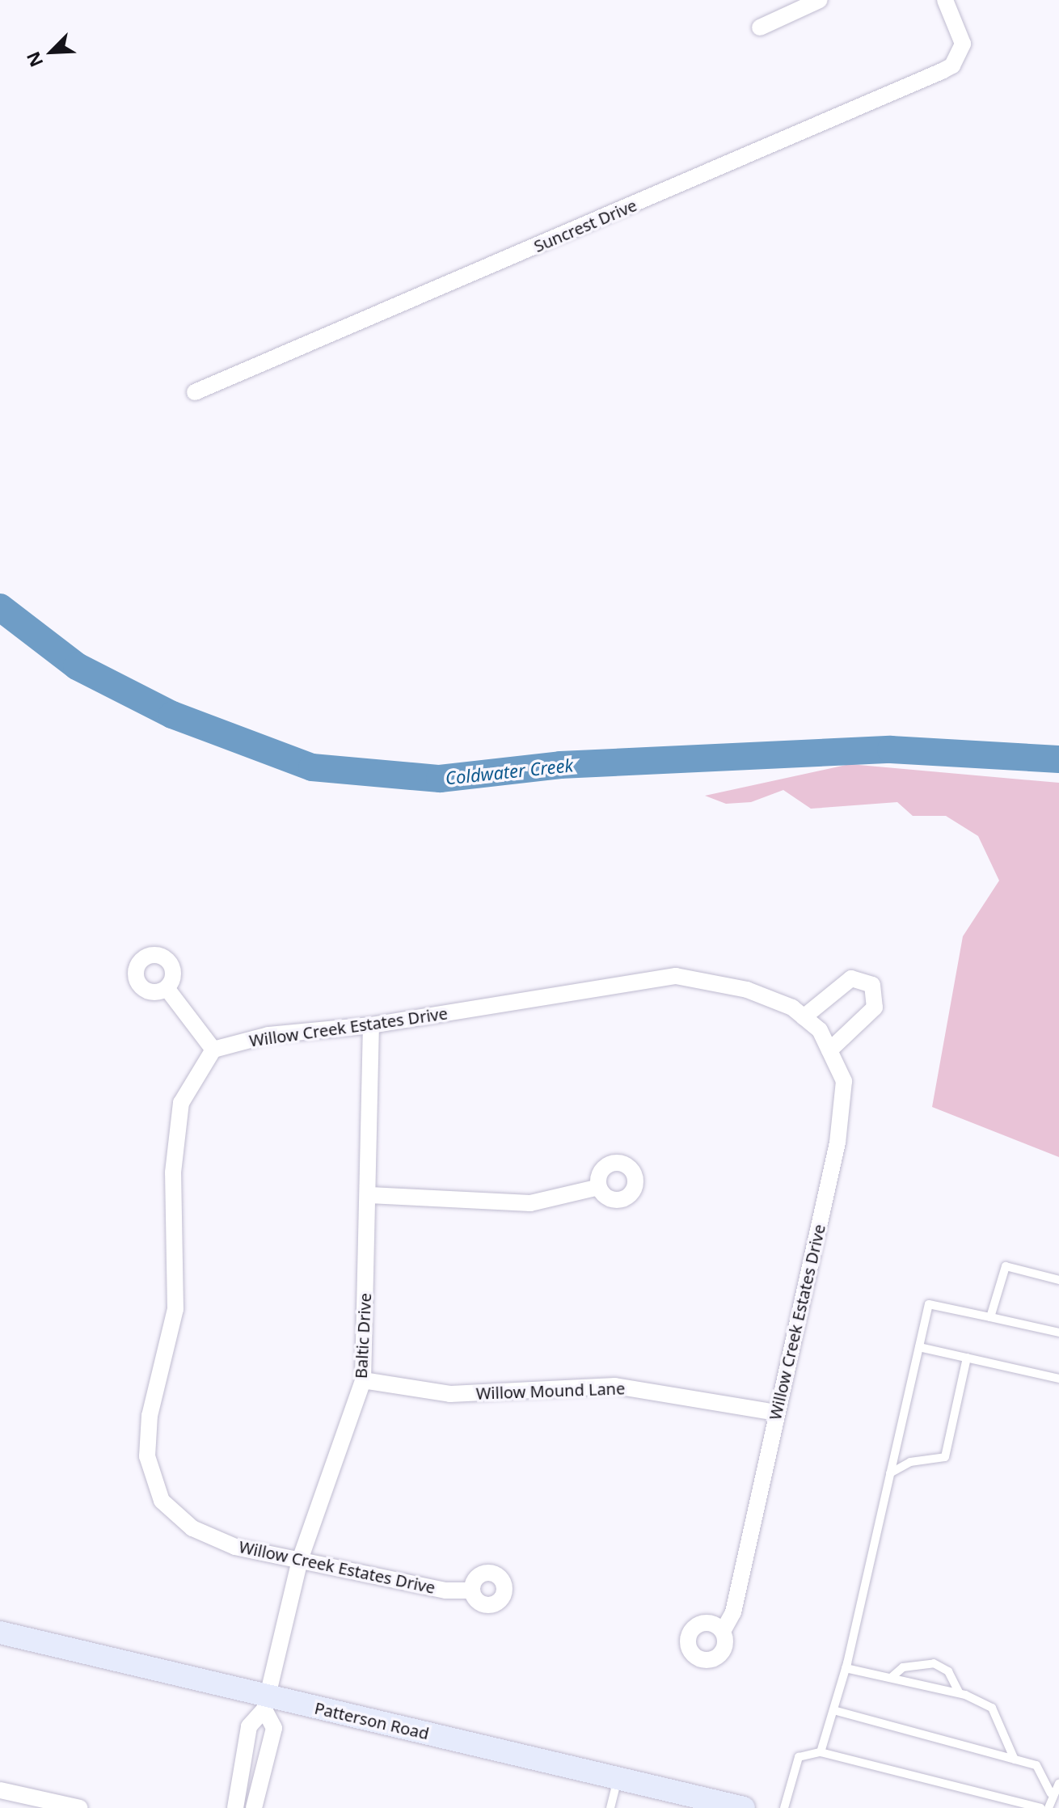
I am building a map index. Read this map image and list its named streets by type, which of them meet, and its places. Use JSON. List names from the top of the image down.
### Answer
{
  "streets": {
    "main road": ["Patterson Road"],
    "street": [
      "Suncrest Drive",
      "Willow Creek Estates Drive",
      "Baltic Drive",
      "Willow Mound Lane"
    ]
  },
  "crossings": [
    ["Willow Creek Estates Drive", "Baltic Drive"],
    ["Willow Creek Estates Drive", "Willow Mound Lane"],
    ["Baltic Drive", "Willow Mound Lane"],
    ["Baltic Drive", "Patterson Road"]
  ],
  "water": ["Coldwater Creek"],
  "north": "bottom left"
}
